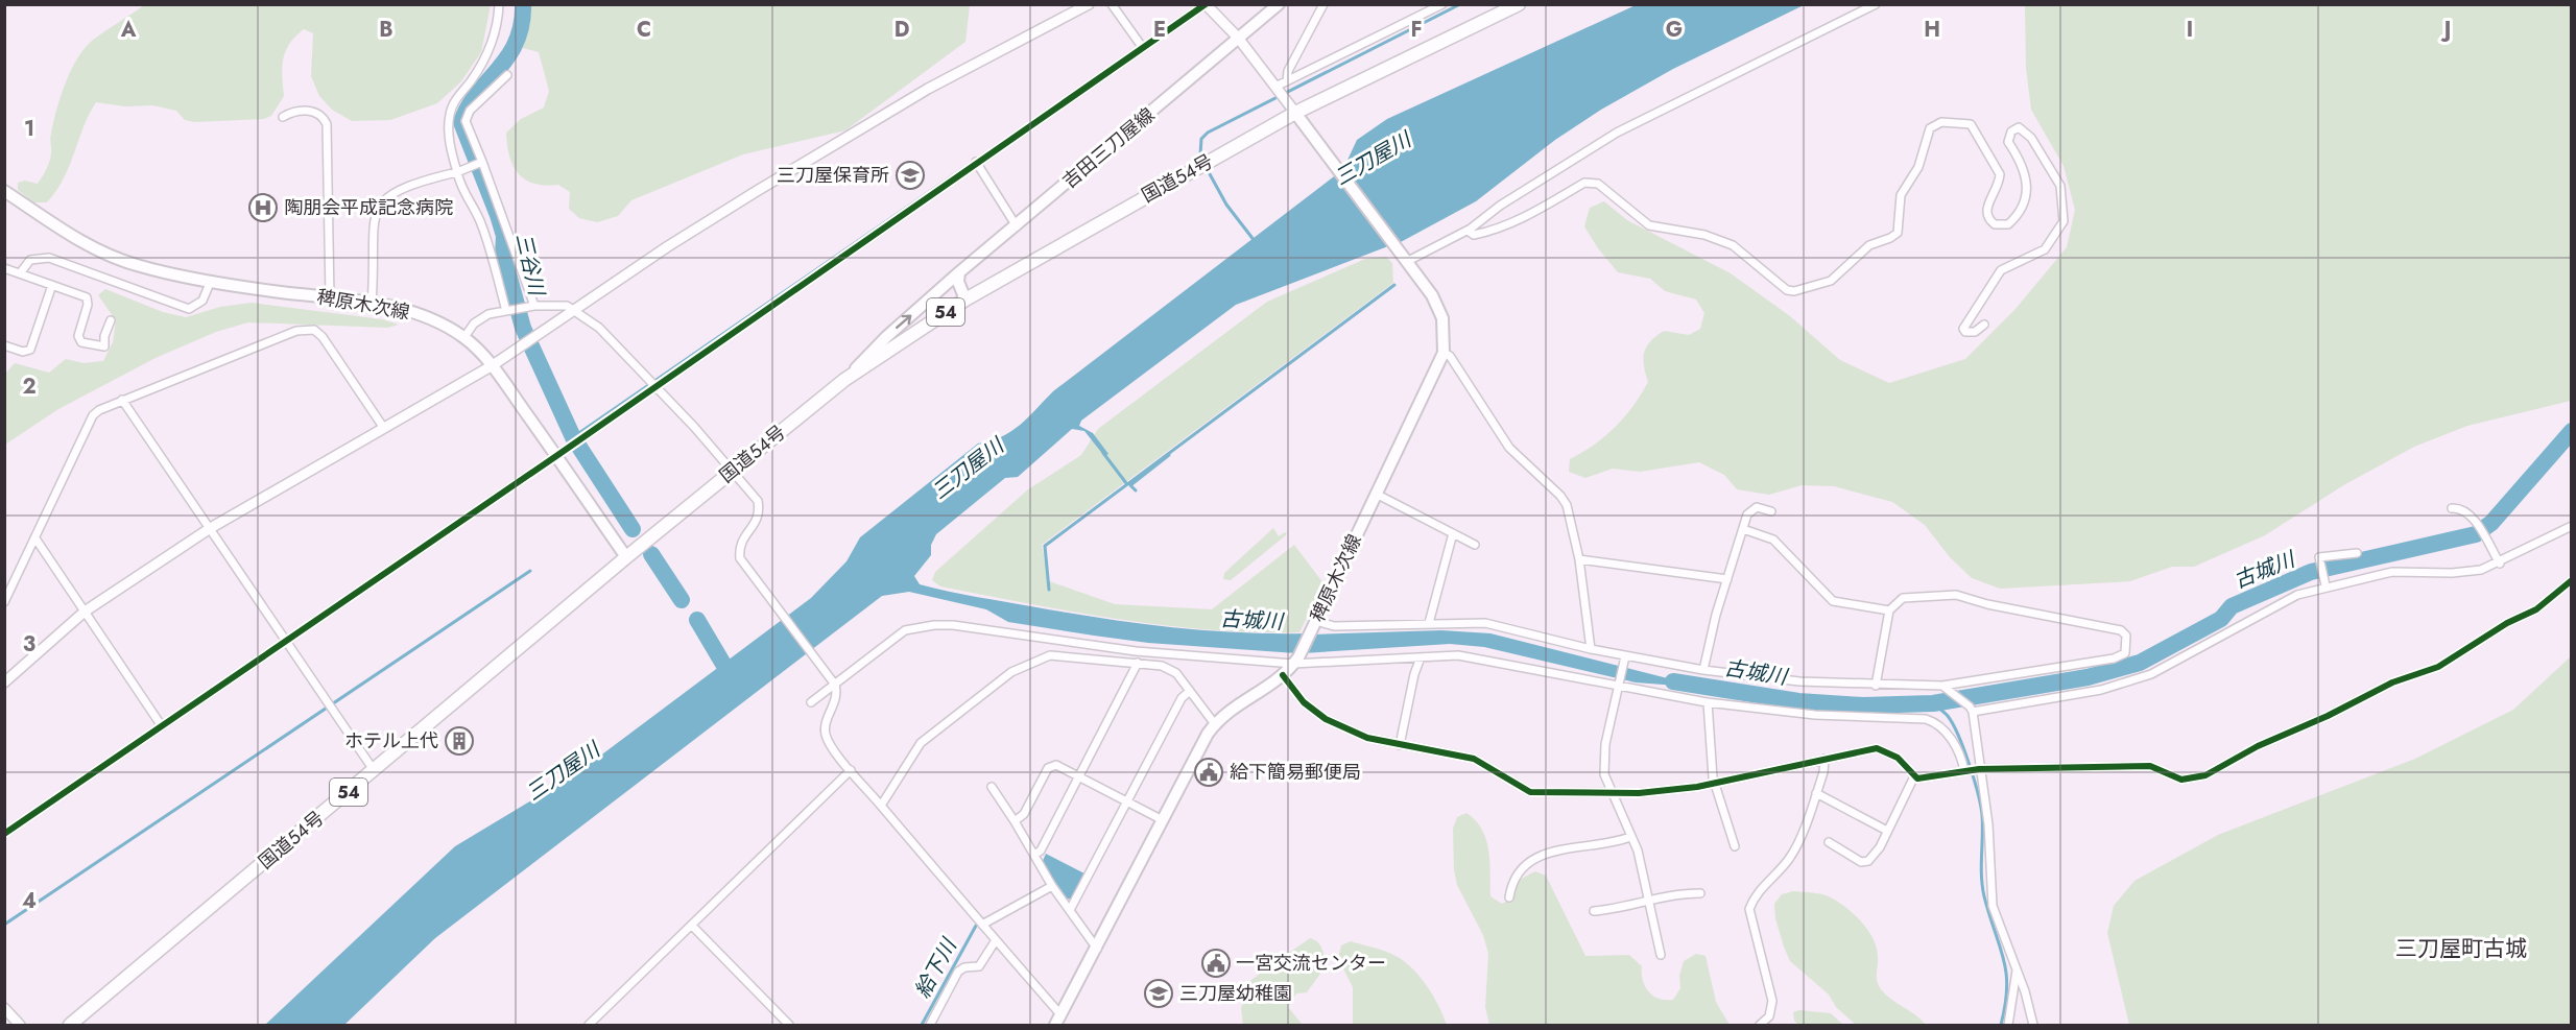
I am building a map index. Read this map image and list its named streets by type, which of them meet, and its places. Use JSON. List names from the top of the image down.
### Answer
{
  "streets": {
    "highway": ["国道54号", "54"],
    "main road": ["吉田三刀屋線", "稗原木次線"]
  },
  "crossings": [
    ["吉田三刀屋線", "国道54号"],
    ["国道54号", "稗原木次線"]
  ],
  "districts": ["三刀屋町古城"],
  "water": [
    "三刀屋川",
    "三谷川",
    "古城川",
    "給下川"
  ],
  "places": {
    "school or university": ["三刀屋保育所", "三刀屋幼稚園"],
    "hospital": ["陶朋会平成記念病院"],
    "building": ["ホテル上代"],
    "public building": ["給下簡易郵便局", "一宮交流センター"]
  },
  "grid": {
    "columns": [
      "A",
      "B",
      "C",
      "D",
      "E",
      "F",
      "G",
      "H",
      "I",
      "J"
    ],
    "rows": [
      "1",
      "2",
      "3",
      "4"
    ]
  }
}
